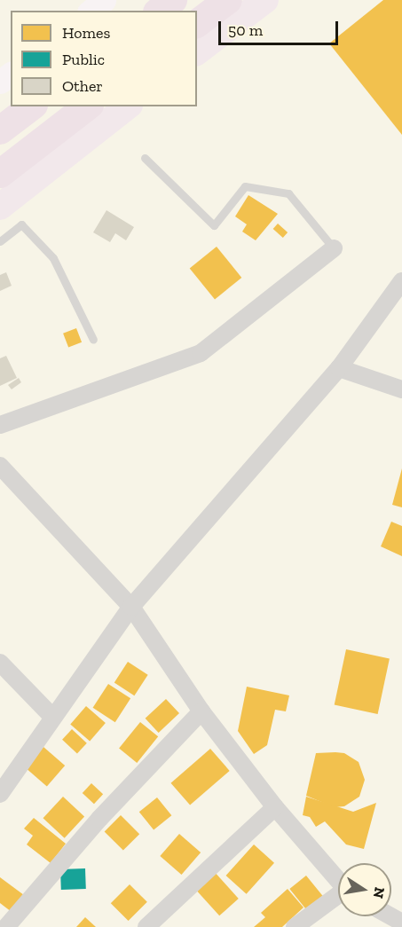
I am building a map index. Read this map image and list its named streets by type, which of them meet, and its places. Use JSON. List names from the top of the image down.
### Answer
{
  "legend": ["Homes", "Public", "Other"],
  "scale_bar": "50 m",
  "north": "right"
}
